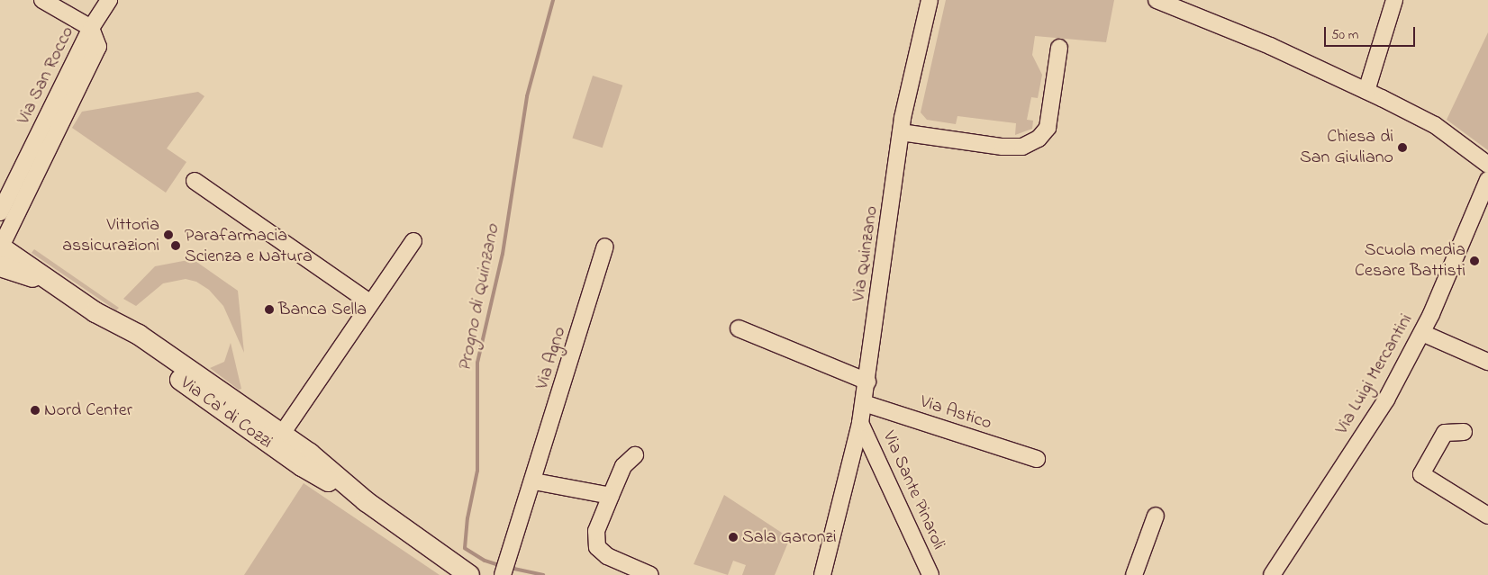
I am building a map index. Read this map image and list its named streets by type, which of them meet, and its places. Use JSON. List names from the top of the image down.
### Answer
{
  "streets": {
    "main road": ["Via Ca' di Cozzi"],
    "street": [
      "Via San Rocco",
      "Via Quinzano",
      "Via Agno",
      "Via Luigi Mercantini",
      "Via Astico",
      "Via Sante Pinaroli"
    ]
  },
  "crossings": [
    ["Via Quinzano", "Via Astico"],
    ["Via Quinzano", "Via Sante Pinaroli"]
  ],
  "water": ["Progno di Quinzano"],
  "places": [
    "Chiesa di San Giuliano",
    "Vittoria assicurazioni",
    "Parafarmacia Scienza e Natura",
    "Scuola media Cesare Battisti",
    "Banca Sella",
    "Nord Center",
    "Sala Garonzi"
  ],
  "scale_bar": "50 m"
}
